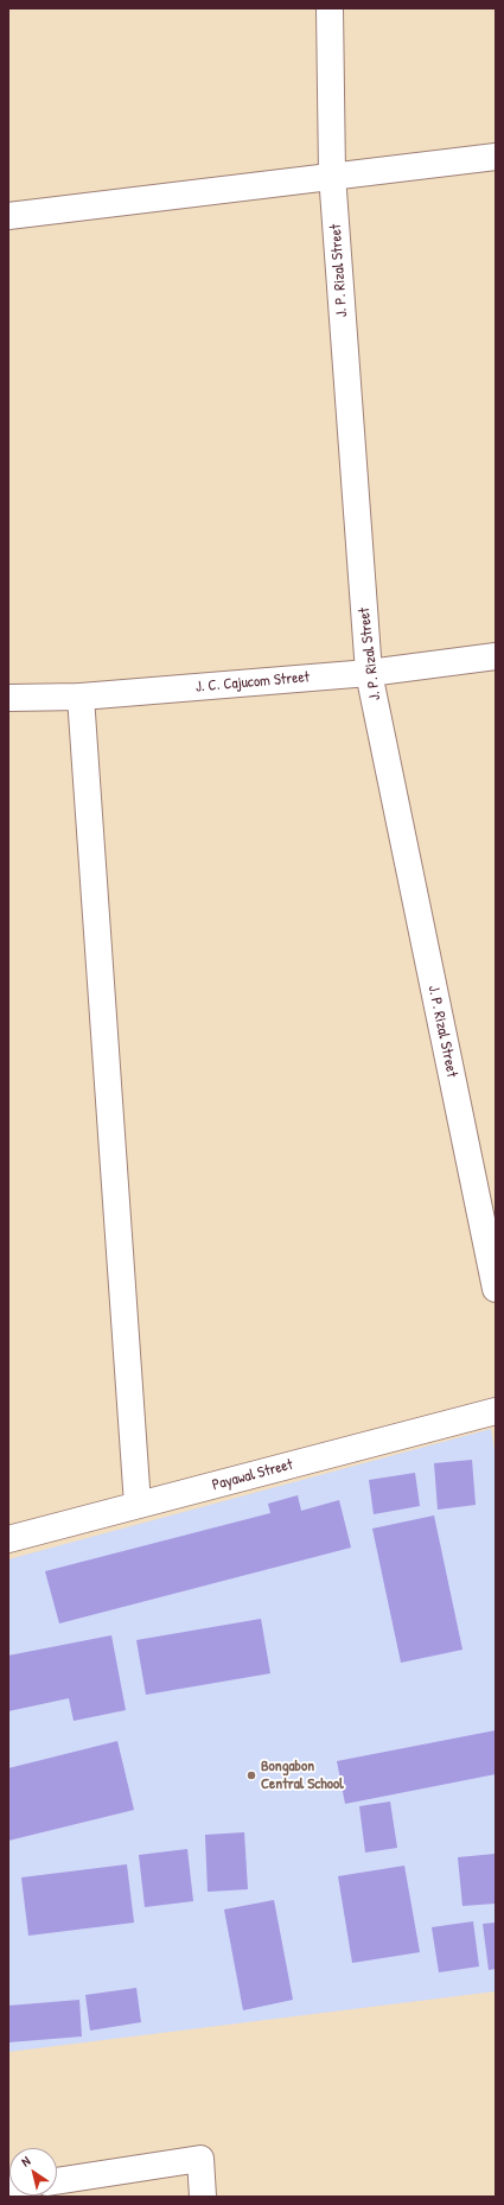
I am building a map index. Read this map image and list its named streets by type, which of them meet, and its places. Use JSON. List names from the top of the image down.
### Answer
{
  "streets": {
    "street": ["J. P. Rizal Street", "J. C. Cajucom Street", "Payawal Street"]
  },
  "crossings": [
    ["J. P. Rizal Street", "J. C. Cajucom Street"]
  ],
  "places": ["Bongabon Central School"],
  "north": "top left"
}
